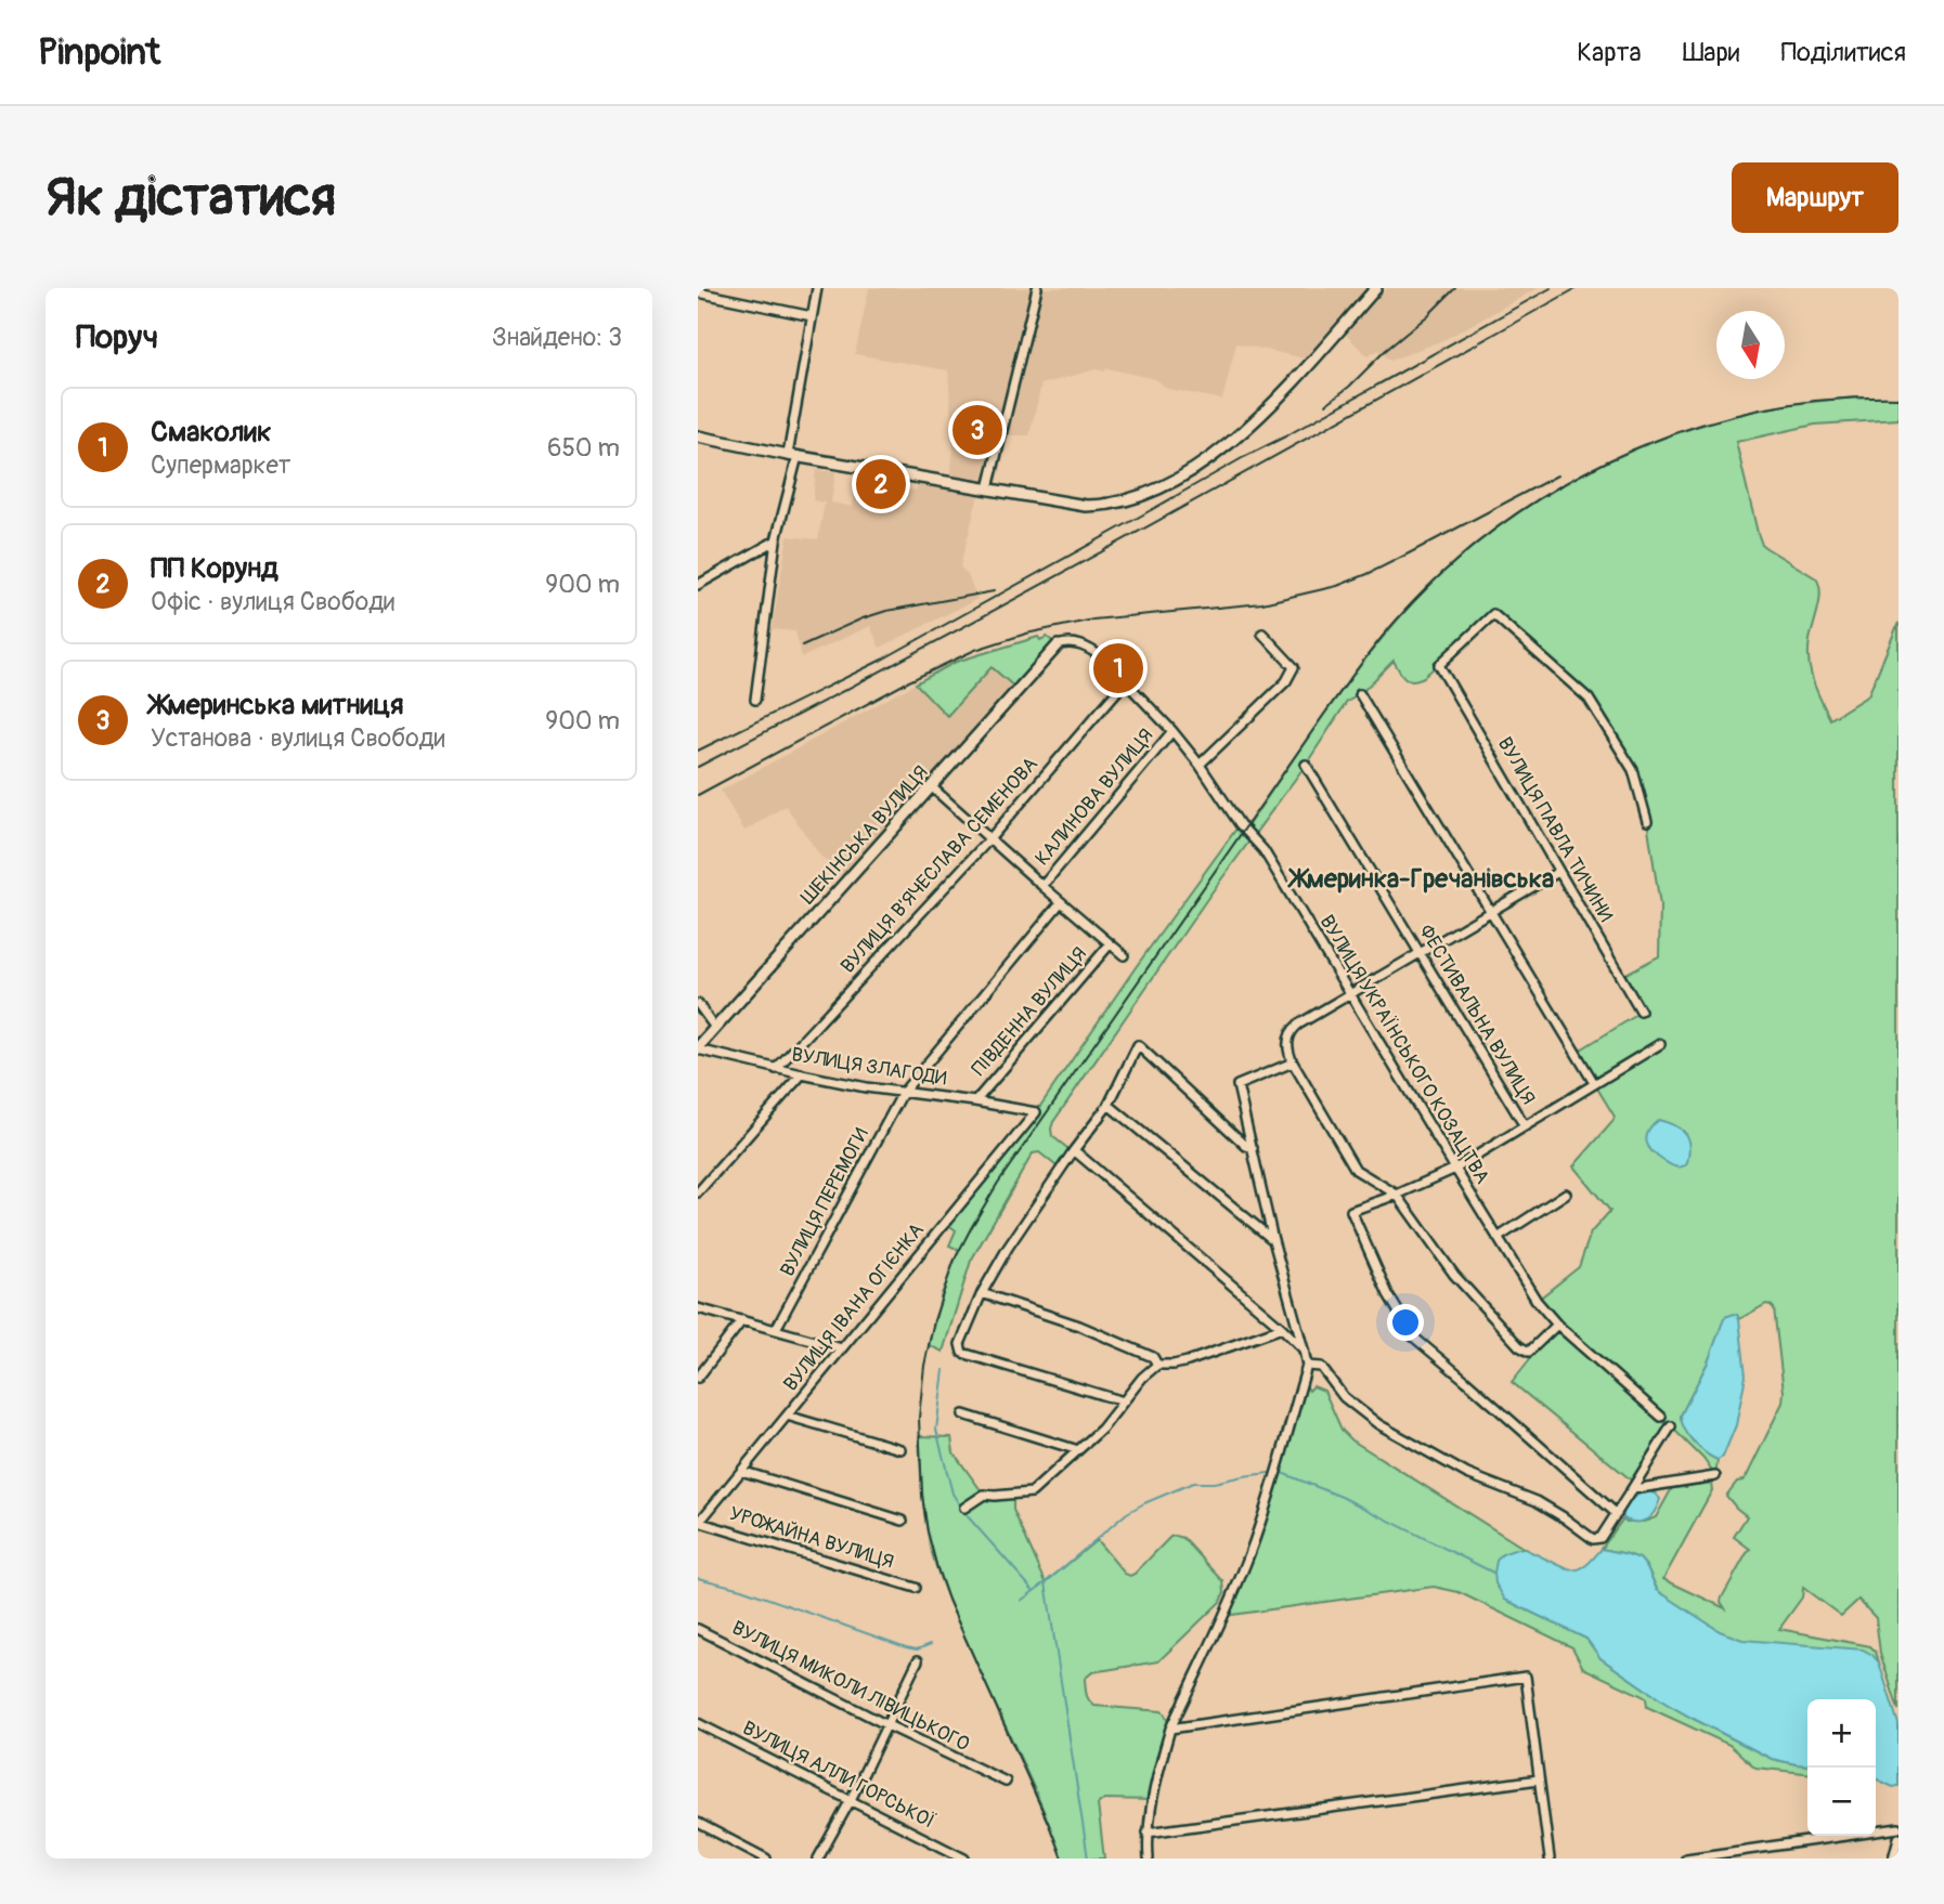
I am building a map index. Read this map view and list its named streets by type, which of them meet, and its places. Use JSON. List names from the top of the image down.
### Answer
{
  "streets": {
    "street": [
      "КАЛИНОВА ВУЛИЦЯ",
      "ВУЛИЦЯ ПАВЛА ТИЧИНИ",
      "ШЕКІНСЬКА ВУЛИЦЯ",
      "ВУЛИЦЯ В'ЯЧЕСЛАВА СЕМЕНОВА",
      "ПІВДЕННА ВУЛИЦЯ",
      "ФЕСТИВАЛЬНА ВУЛИЦЯ",
      "ВУЛИЦЯ УКРАЇНСЬКОГО КОЗАЦТВА",
      "ВУЛИЦЯ ЗЛАГОДИ",
      "ВУЛИЦЯ ПЕРЕМОГИ",
      "ВУЛИЦЯ ІВАНА ОГІЄНКА",
      "УРОЖАЙНА ВУЛИЦЯ",
      "ВУЛИЦЯ МИКОЛИ ЛІВИЦЬКОГО",
      "ВУЛИЦЯ АЛЛИ ГОРСЬКОЇ"
    ]
  },
  "crossings": [
    ["КАЛИНОВА ВУЛИЦЯ", "ВУЛИЦЯ УКРАЇНСЬКОГО КОЗАЦТВА"],
    ["ШЕКІНСЬКА ВУЛИЦЯ", "ВУЛИЦЯ УКРАЇНСЬКОГО КОЗАЦТВА"],
    ["ШЕКІНСЬКА ВУЛИЦЯ", "ВУЛИЦЯ ЗЛАГОДИ"],
    ["ВУЛИЦЯ В'ЯЧЕСЛАВА СЕМЕНОВА", "ВУЛИЦЯ УКРАЇНСЬКОГО КОЗАЦТВА"],
    ["ВУЛИЦЯ В'ЯЧЕСЛАВА СЕМЕНОВА", "ВУЛИЦЯ ЗЛАГОДИ"],
    ["ПІВДЕННА ВУЛИЦЯ", "ВУЛИЦЯ ЗЛАГОДИ"],
    ["ВУЛИЦЯ ЗЛАГОДИ", "ВУЛИЦЯ ПЕРЕМОГИ"],
    ["ВУЛИЦЯ ЗЛАГОДИ", "ВУЛИЦЯ ІВАНА ОГІЄНКА"],
    ["ВУЛИЦЯ ІВАНА ОГІЄНКА", "УРОЖАЙНА ВУЛИЦЯ"]
  ],
  "districts": ["Жмеринка-Гречанівська"],
  "north": "bottom",
  "page": {
    "header": "Pinpoint",
    "nav": ["Карта", "Шари", "Поділитися"],
    "buttons": "Маршрут",
    "title": "Як дістатися",
    "heading": ["Поруч", "Знайдено: 3"],
    "list": [
      {
        "mark": "1",
        "name": "Смаколик",
        "note": "Супермаркет",
        "value": "650 m"
      },
      {
        "mark": "2",
        "name": "ПП Корунд",
        "note": "Офіс · вулиця Свободи",
        "value": "900 m"
      },
      {
        "mark": "3",
        "name": "Жмеринська митниця",
        "note": "Установа · вулиця Свободи",
        "value": "900 m"
      }
    ],
    "pins": ["3", "2", "1"],
    "map_buttons": ["+", "−"]
  }
}
